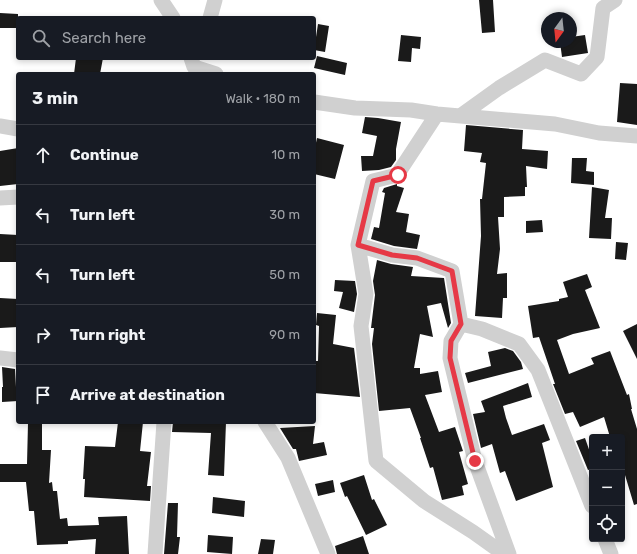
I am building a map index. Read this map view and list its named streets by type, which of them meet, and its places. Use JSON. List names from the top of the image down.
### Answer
{
  "north": "bottom",
  "page": {
    "search": "Search here",
    "heading": ["3 min", "Walk · 180 m"],
    "list": [
      ["Continue", "10 m"],
      ["Turn left", "30 m"],
      ["Turn left", "50 m"],
      ["Turn right", "90 m"],
      "Arrive at destination"
    ],
    "map_buttons": ["+", "−"]
  }
}
